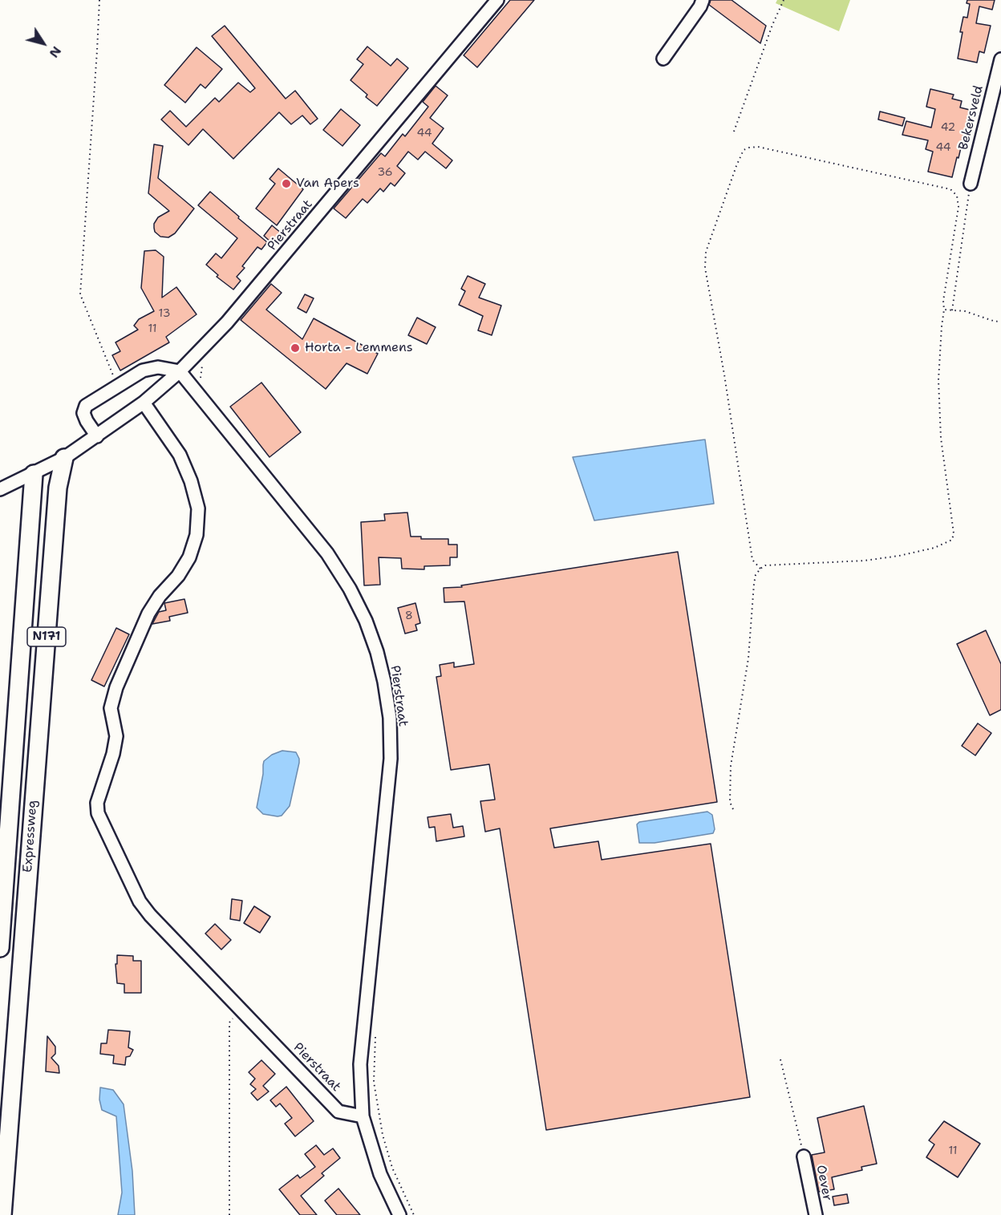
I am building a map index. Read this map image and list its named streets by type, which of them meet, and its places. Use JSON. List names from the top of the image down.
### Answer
{
  "streets": {
    "highway": ["N171", "Expressweg"],
    "street": ["Bekersveld", "Pierstraat", "Oever"]
  },
  "crossings": [
    ["Pierstraat", "Expressweg"]
  ],
  "places": ["Van Apers", "Horta - Lemmens"],
  "house_numbers": [
    "42",
    "44",
    "44",
    "36",
    "13",
    "11",
    "8",
    "11"
  ],
  "north": "bottom right"
}
